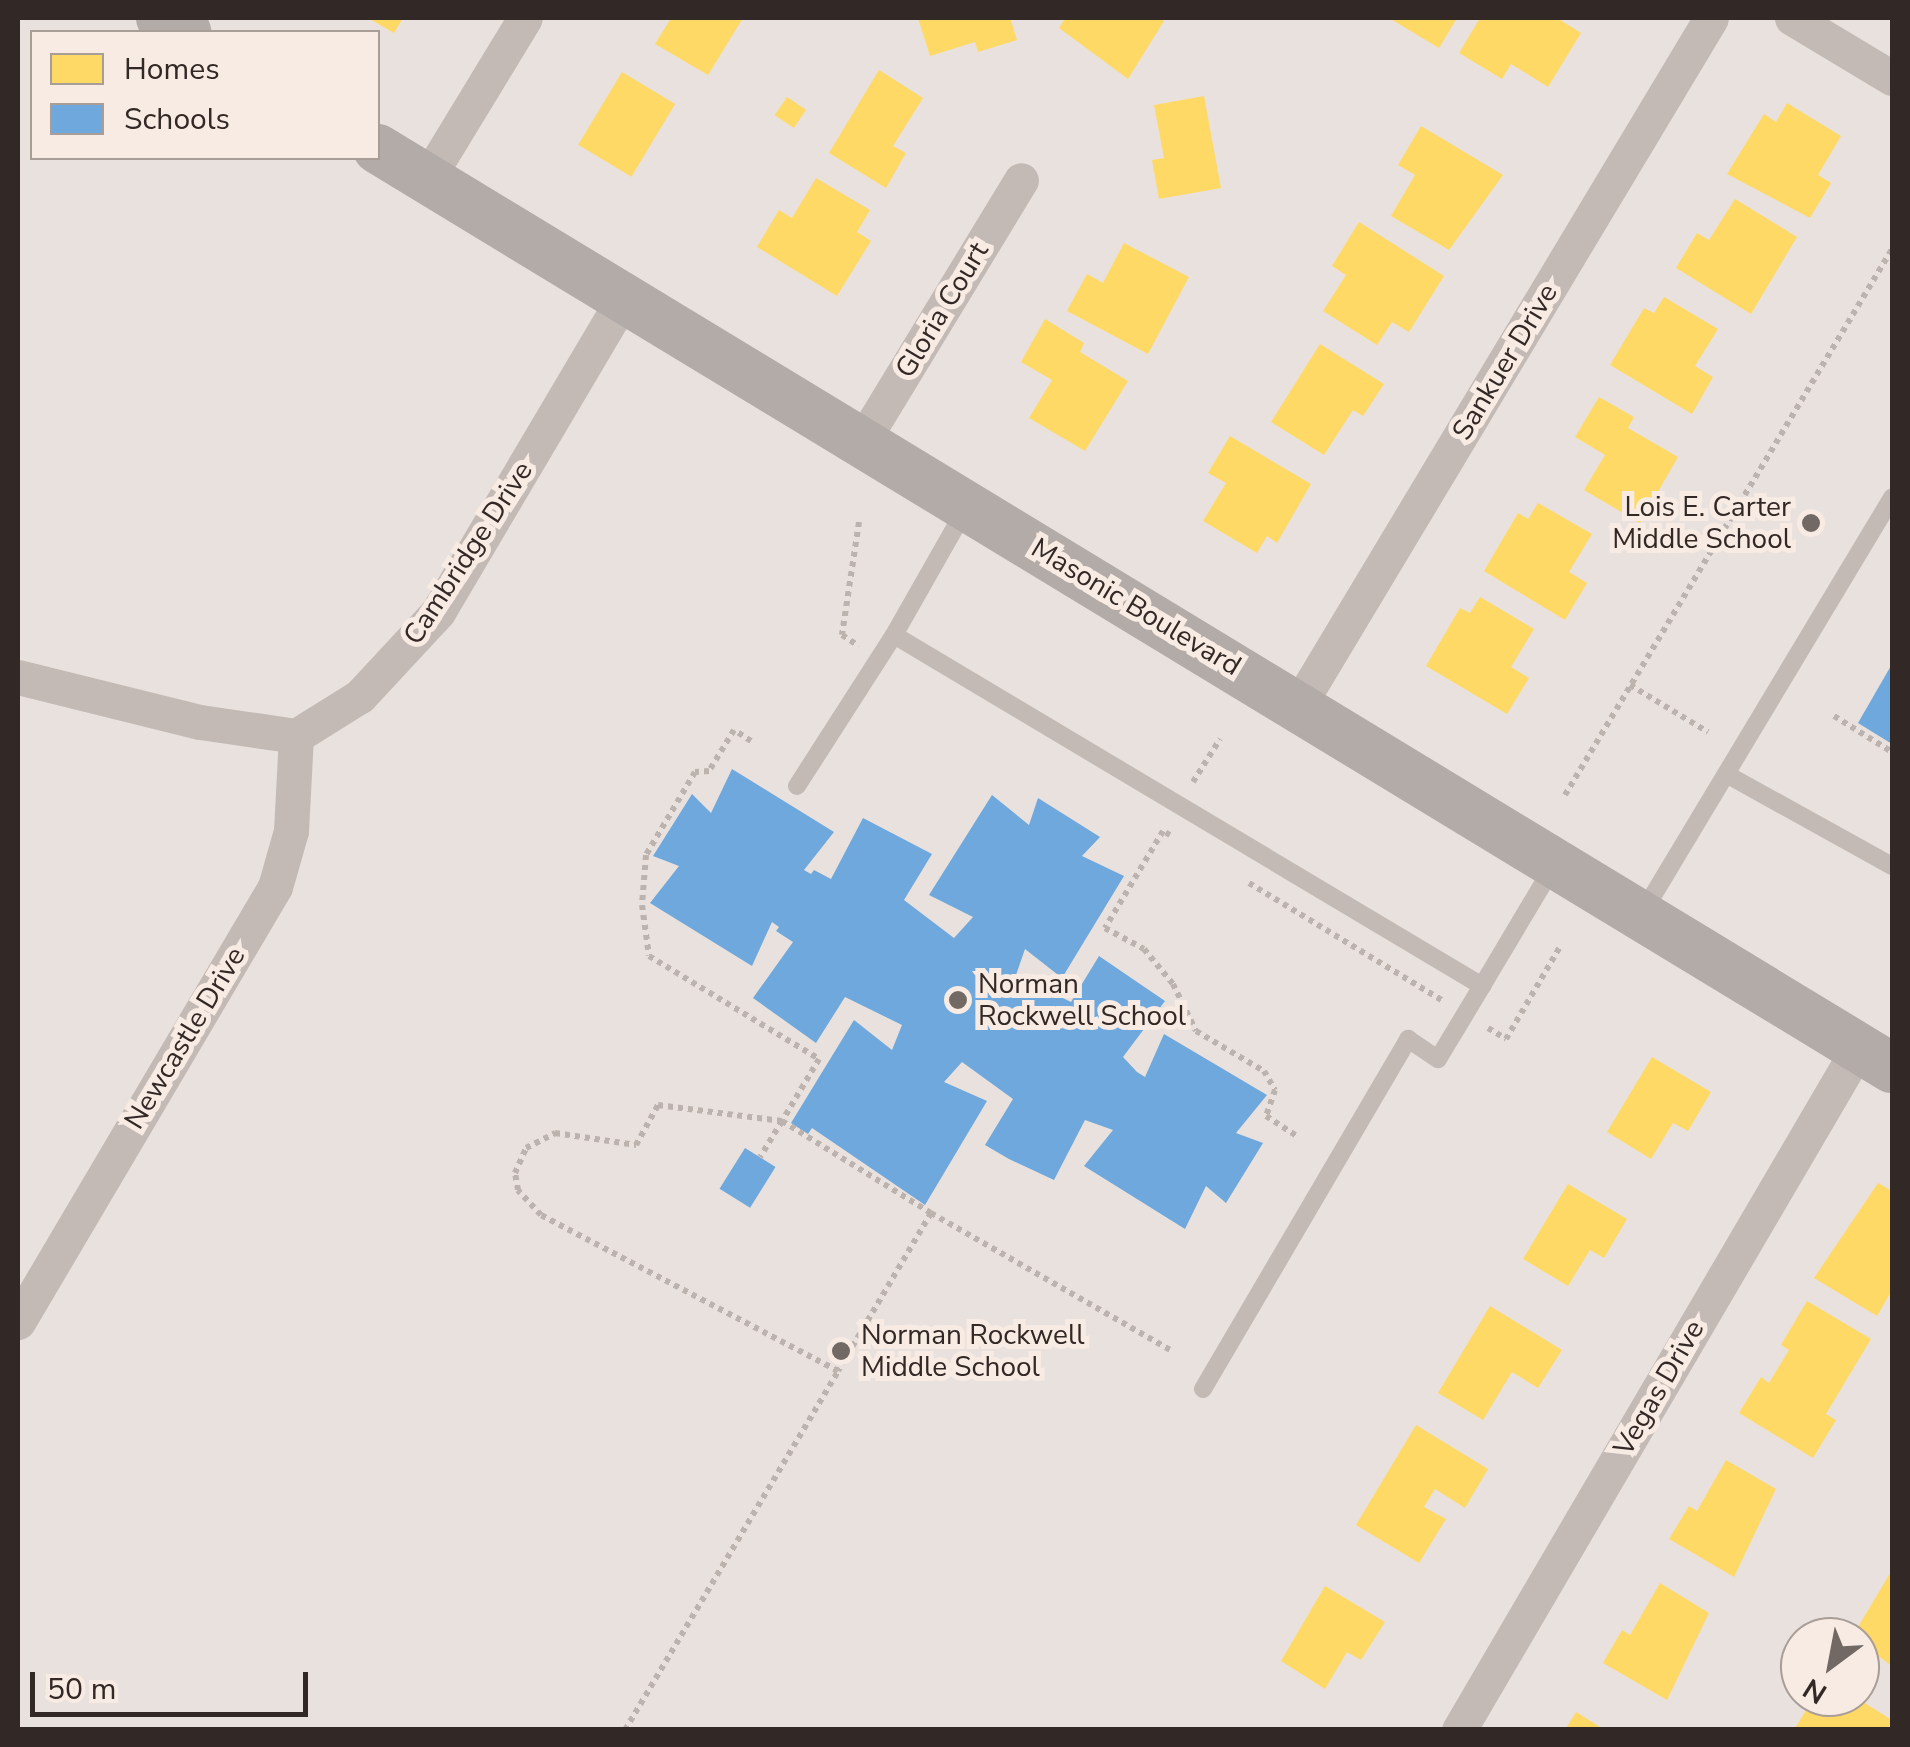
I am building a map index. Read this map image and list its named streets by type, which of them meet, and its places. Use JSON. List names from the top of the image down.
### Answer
{
  "streets": {
    "street": [
      "Gloria Court",
      "Sankuer Drive",
      "Cambridge Drive",
      "Masonic Boulevard",
      "Newcastle Drive",
      "Vegas Drive"
    ]
  },
  "crossings": [
    ["Gloria Court", "Masonic Boulevard"],
    ["Sankuer Drive", "Masonic Boulevard"],
    ["Cambridge Drive", "Masonic Boulevard"],
    ["Cambridge Drive", "Newcastle Drive"],
    ["Masonic Boulevard", "Vegas Drive"]
  ],
  "places": ["Lois E. Carter Middle School", "Norman Rockwell School", "Norman Rockwell Middle School"],
  "legend": ["Homes", "Schools"],
  "scale_bar": "50 m",
  "north": "bottom left"
}
